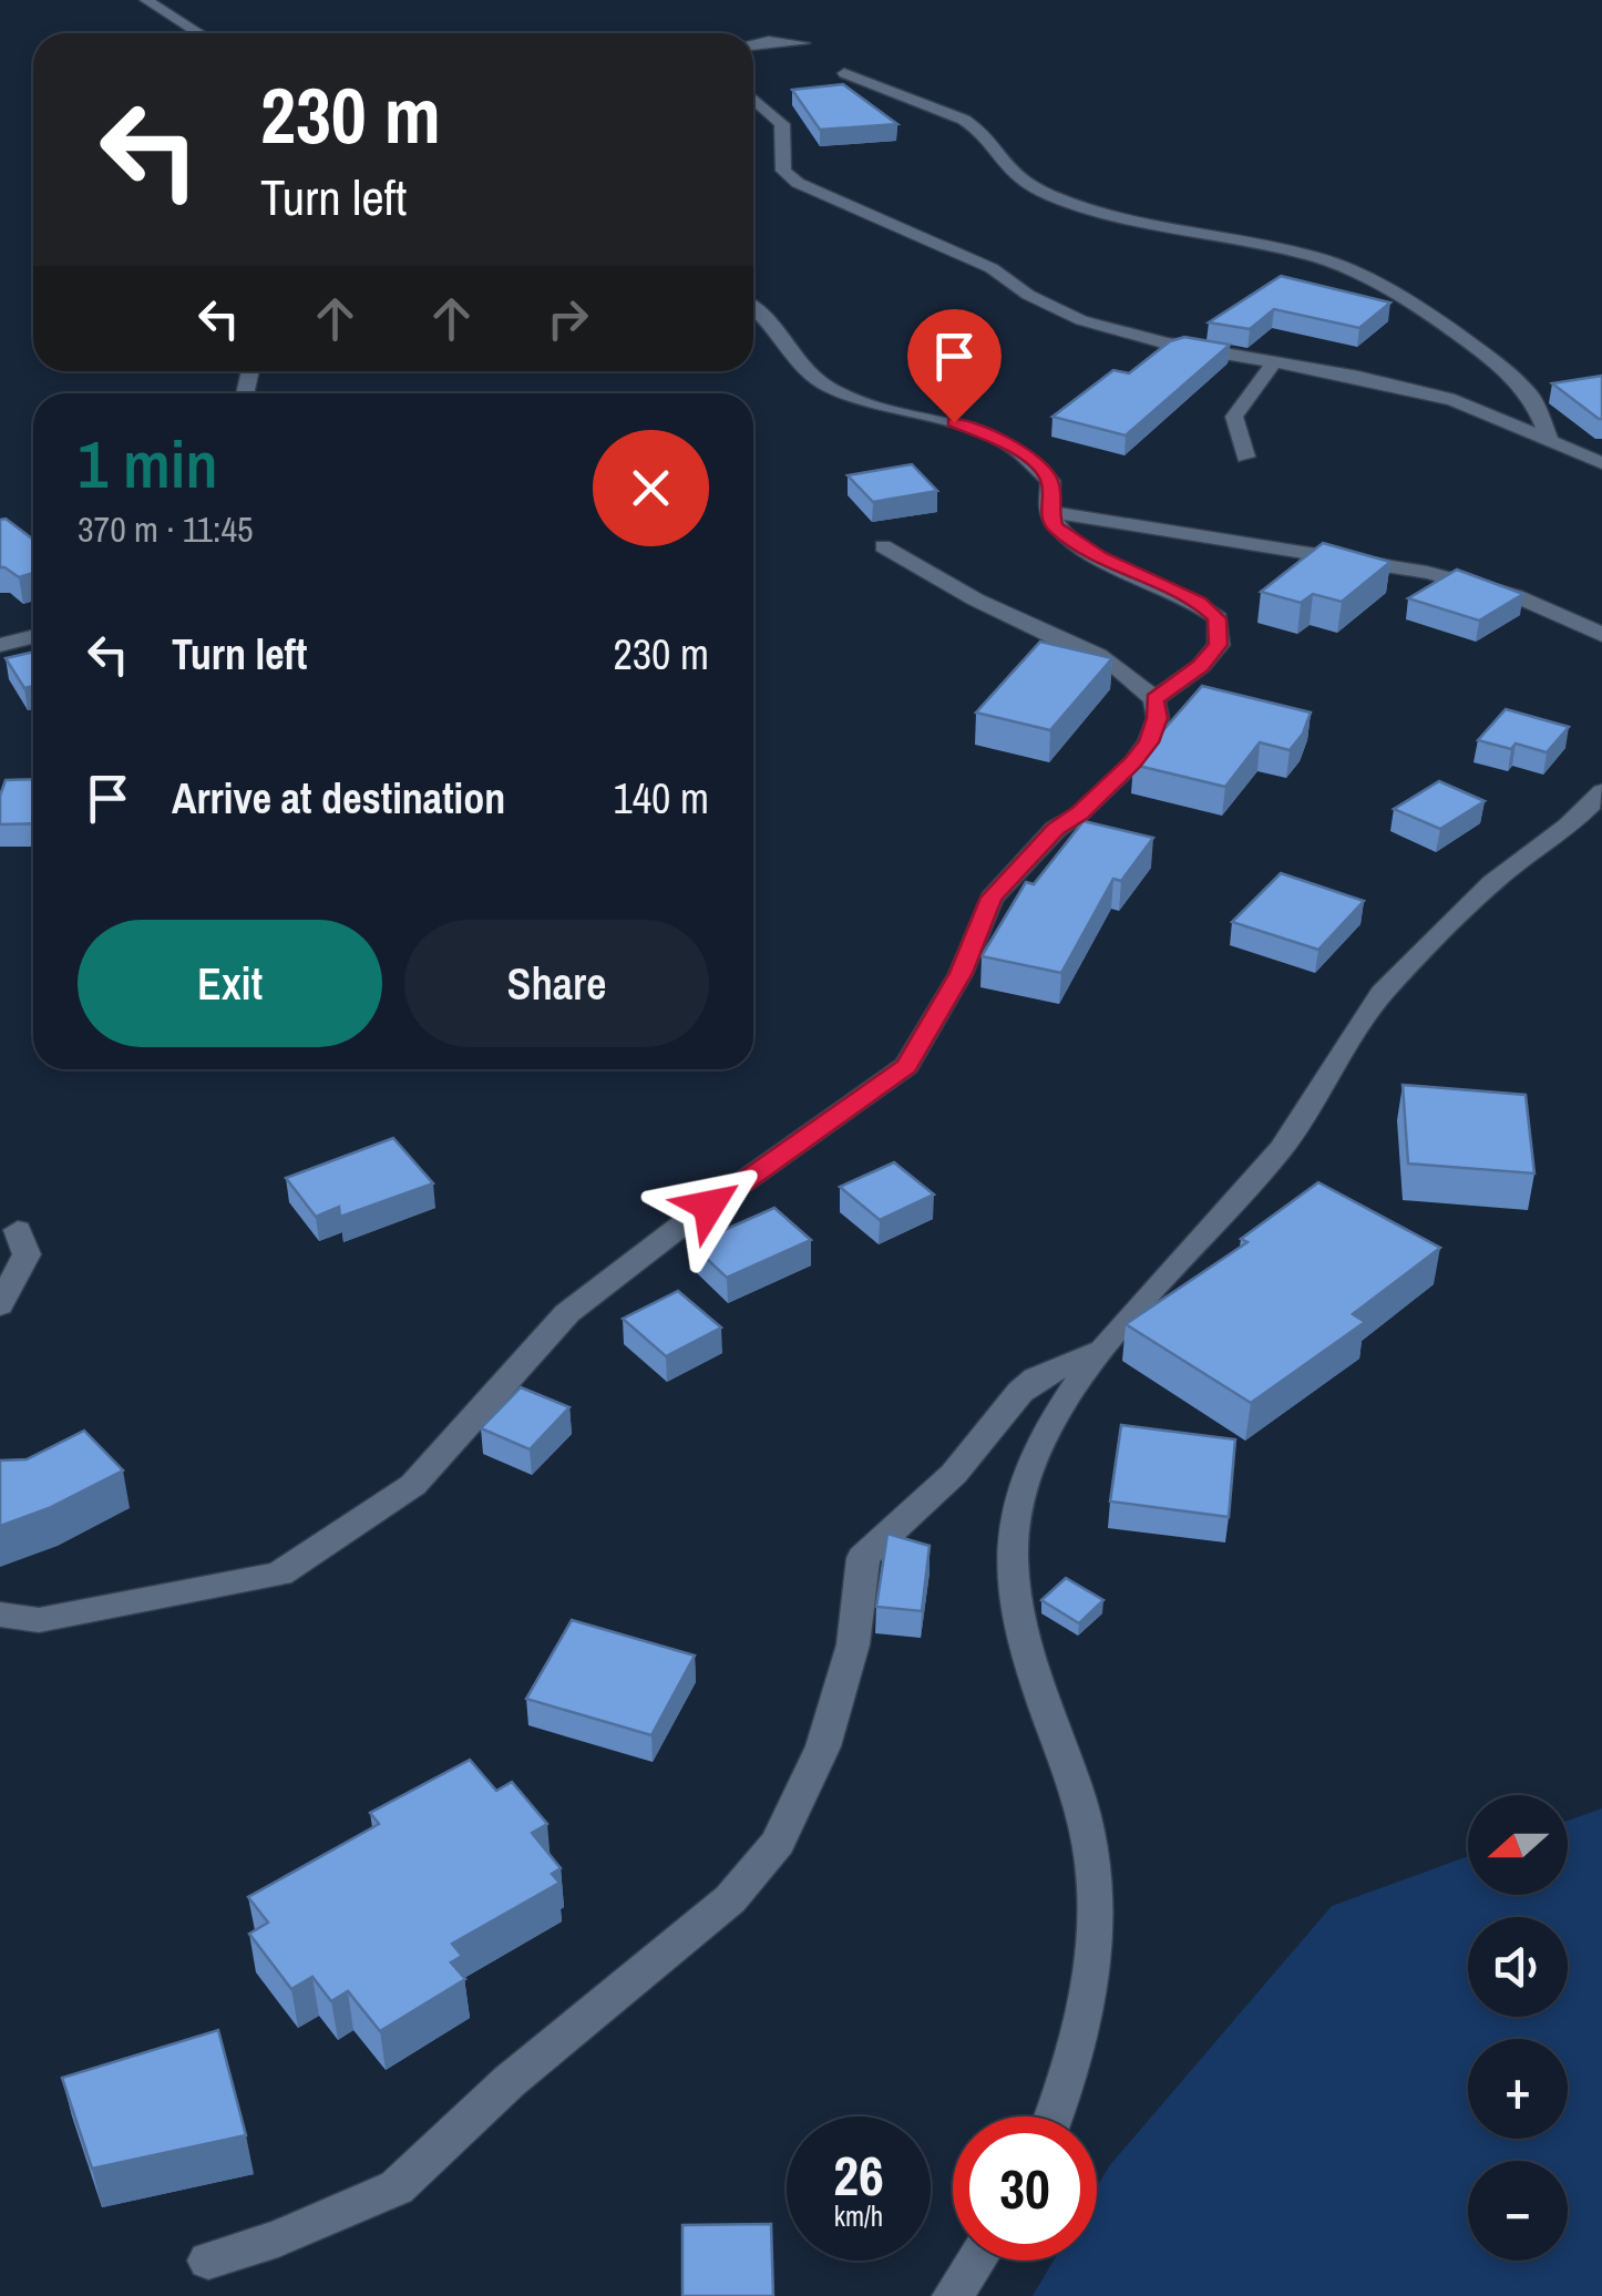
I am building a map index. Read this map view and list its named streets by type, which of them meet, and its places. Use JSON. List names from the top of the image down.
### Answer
{
  "north": "left",
  "page": {
    "turn": ["230 m", "Turn left"],
    "heading": ["1 min", "370 m · 11:45"],
    "list": [
      {
        "name": "Turn left",
        "value": "230 m"
      },
      {
        "name": "Arrive at destination",
        "value": "140 m"
      }
    ],
    "buttons": ["Exit", "Share"],
    "map_buttons": ["+", "−"],
    "speed": "26 km/h",
    "limit": "30"
  }
}
